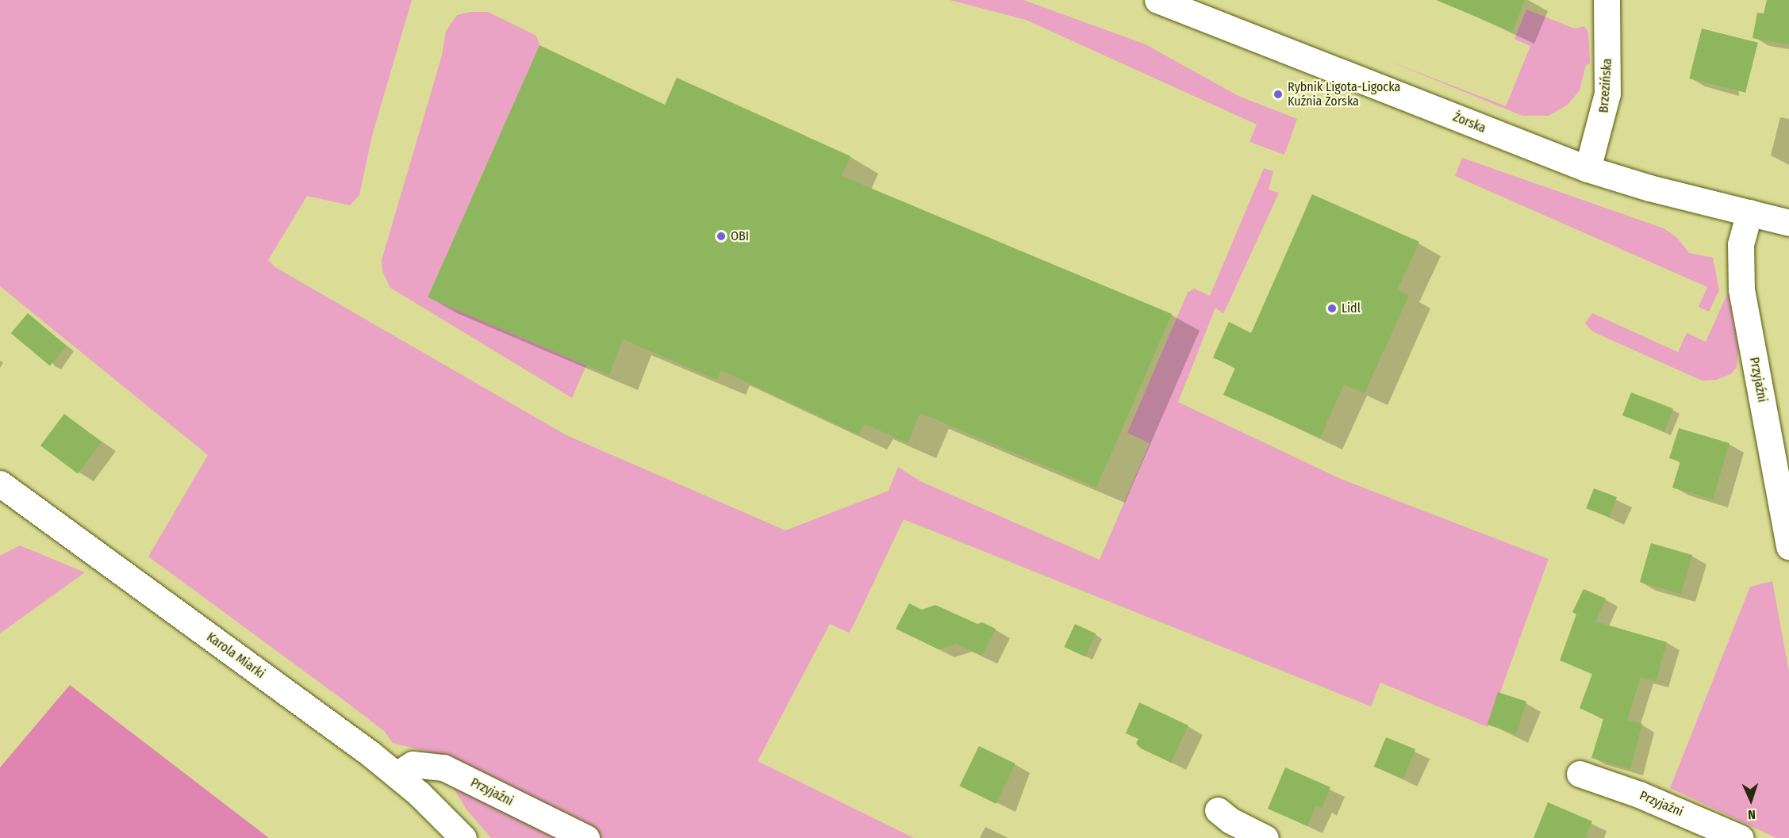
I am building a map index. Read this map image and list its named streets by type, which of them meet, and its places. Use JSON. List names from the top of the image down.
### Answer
{
  "streets": {
    "street": [
      "Brzezińska",
      "Żorska",
      "Przyjaźni",
      "Karola Miarki"
    ]
  },
  "crossings": [
    ["Brzezińska", "Żorska"],
    ["Żorska", "Przyjaźni"],
    ["Przyjaźni", "Karola Miarki"]
  ],
  "places": ["Rybnik Ligota-Ligocka Kuźnia Żorska", "OBI", "Lidl"],
  "north": "bottom"
}
